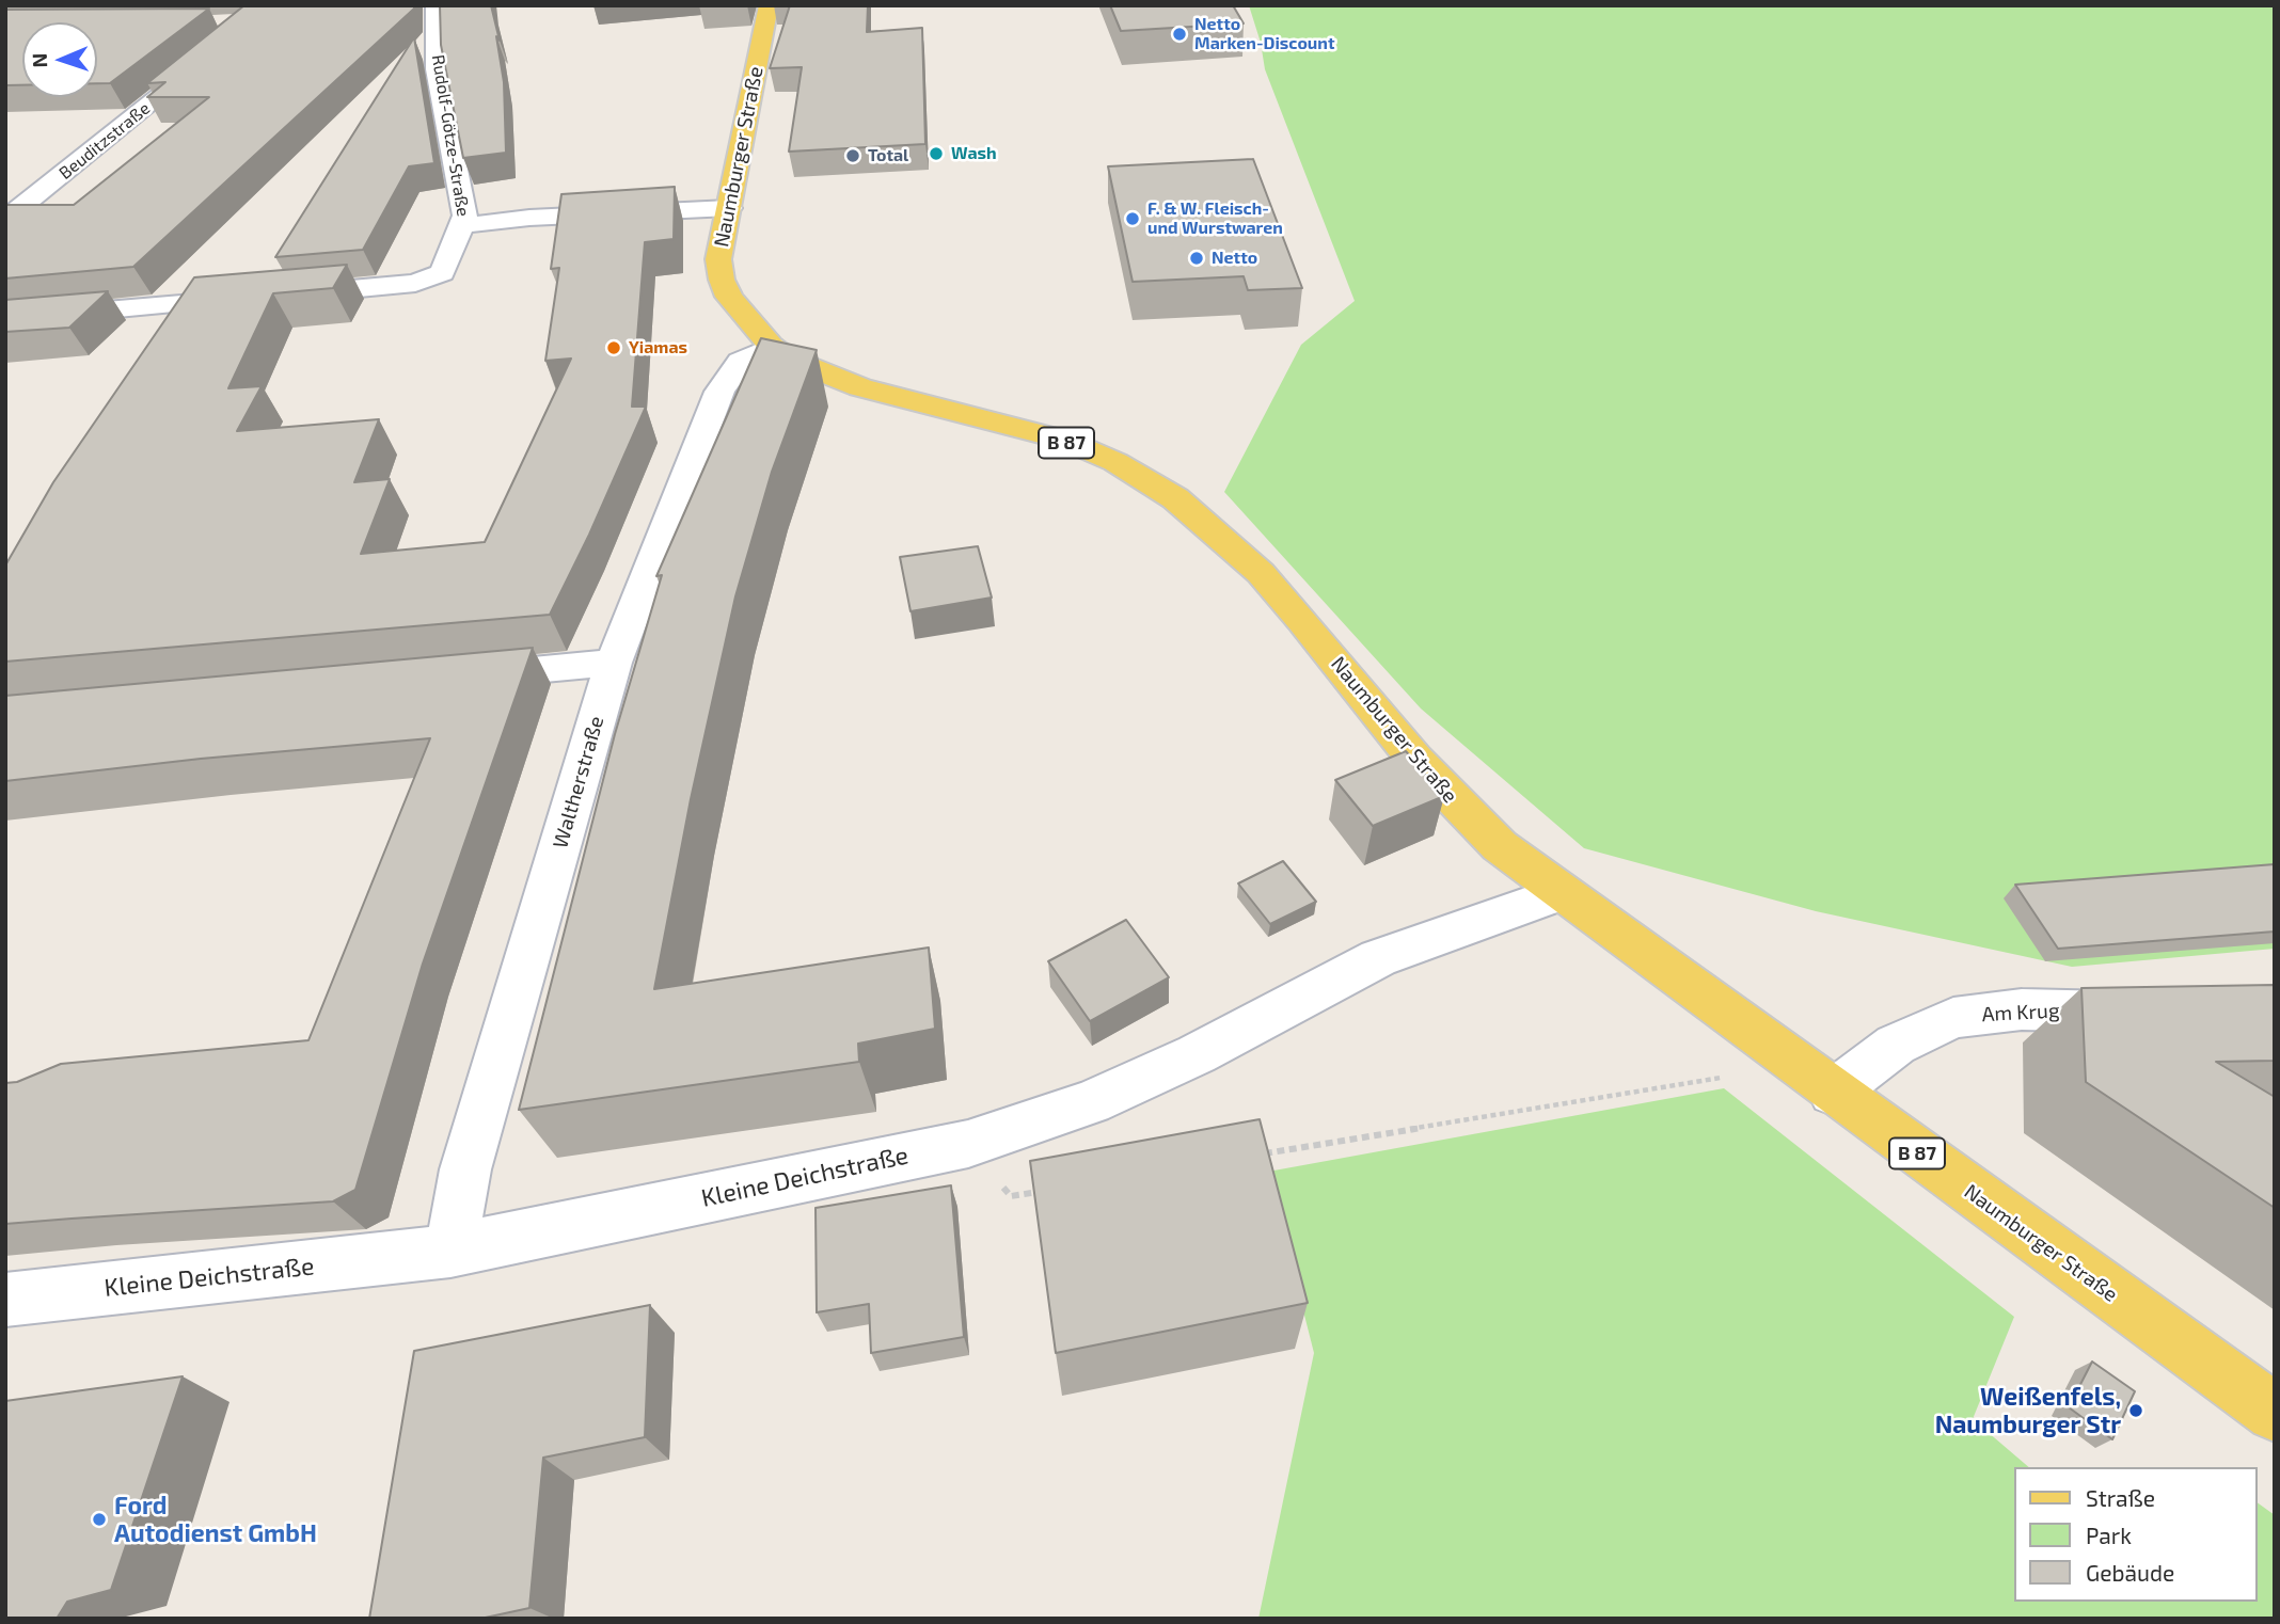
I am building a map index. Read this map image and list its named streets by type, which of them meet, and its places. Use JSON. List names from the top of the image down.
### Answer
{
  "streets": {
    "main road": ["Naumburger Straße", "B 87"],
    "street": [
      "Rudolf-Götze-Straße",
      "Beuditzstraße",
      "Waltherstraße",
      "Am Krug",
      "Kleine Deichstraße"
    ]
  },
  "crossings": [
    ["Rudolf-Götze-Straße", "Naumburger Straße"],
    ["Naumburger Straße", "Waltherstraße"],
    ["Naumburger Straße", "Am Krug"],
    ["Naumburger Straße", "Kleine Deichstraße"],
    ["Waltherstraße", "Kleine Deichstraße"]
  ],
  "places": [
    "Netto Marken-Discount",
    "Wash",
    "Total",
    "F. & W. Fleisch- und Wurstwaren",
    "Netto",
    "Yiamas",
    "Weißenfels, Naumburger Str",
    "Ford Autodienst GmbH"
  ],
  "legend": ["Straße", "Park", "Gebäude"],
  "north": "left"
}
